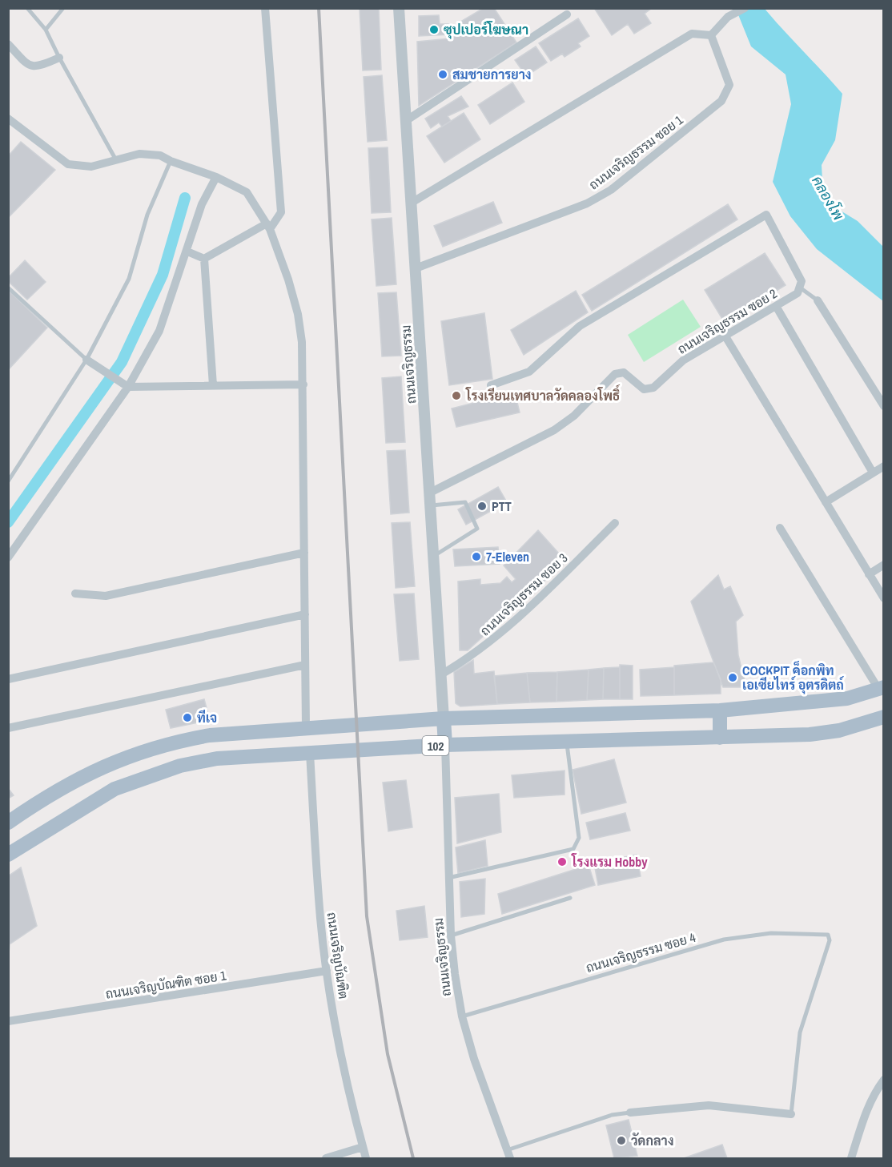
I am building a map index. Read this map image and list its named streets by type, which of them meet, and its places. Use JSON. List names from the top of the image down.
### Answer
{
  "streets": {
    "main road": ["102"],
    "street": [
      "ถนนเจริญธรรม ซอย 1",
      "ถนนเจริญธรรม ซอย 2",
      "ถนนเจริญธรรม",
      "ถนนเจริญธรรม ซอย 3",
      "ถนนเจริญบัณฑิต",
      "ถนนเจริญบัณฑิต ซอย 1"
    ],
    "lane": ["ถนนเจริญธรรม ซอย 4"]
  },
  "crossings": [
    ["ถนนเจริญธรรม ซอย 1", "ถนนเจริญธรรม"],
    ["ถนนเจริญธรรม ซอย 2", "ถนนเจริญธรรม"],
    ["ถนนเจริญธรรม", "ถนนเจริญธรรม ซอย 3"],
    ["ถนนเจริญธรรม", "102"],
    ["ถนนเจริญธรรม", "ถนนเจริญธรรม ซอย 4"],
    ["102", "ถนนเจริญบัณฑิต"],
    ["ถนนเจริญบัณฑิต", "ถนนเจริญบัณฑิต ซอย 1"]
  ],
  "water": ["คลองโพ"],
  "places": [
    "ซุปเปอร์โฆษณา",
    "สมชายการยาง",
    "โรงเรียนเทศบาลวัดคลองโพธิ์",
    "PTT",
    "7-Eleven",
    "COCKPIT ค็อกพิท เอเซียไทร์ อุตรดิตถ์",
    "ทีเจ",
    "โรงแรม Hobby",
    "วัดกลาง"
  ]
}
